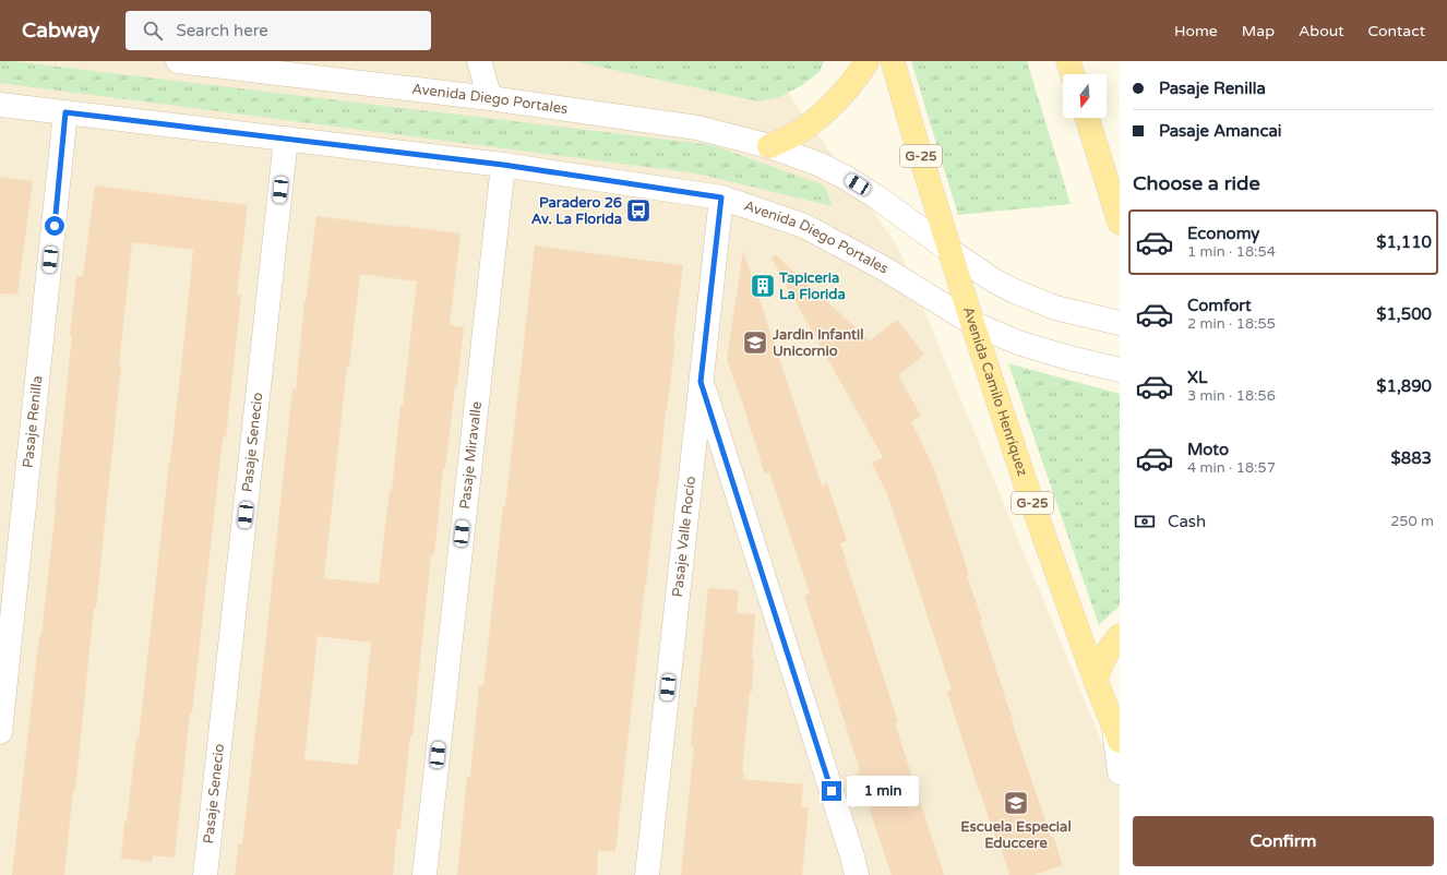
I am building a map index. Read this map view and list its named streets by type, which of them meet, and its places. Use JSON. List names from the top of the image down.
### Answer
{
  "streets": {
    "main road": ["G-25", "Avenida Camilo Henríquez"],
    "street": [
      "Avenida Diego Portales",
      "Pasaje Renilla",
      "Pasaje Senecio",
      "Pasaje Miravalle",
      "Pasaje Valle Rocío"
    ]
  },
  "crossings": [
    ["Avenida Diego Portales", "Avenida Camilo Henríquez"],
    ["Avenida Diego Portales", "Pasaje Renilla"],
    ["Avenida Diego Portales", "Pasaje Senecio"],
    ["Avenida Diego Portales", "Pasaje Miravalle"],
    ["Avenida Diego Portales", "Pasaje Valle Rocío"]
  ],
  "places": {
    "bus stop": ["Paradero 26 Av. La Florida"],
    "building": ["Tapiceria La Florida"],
    "school or university": ["Jardin Infantil Unicornio", "Escuela Especial Educcere"]
  },
  "north": "bottom",
  "page": {
    "header": "Cabway",
    "search": "Search here",
    "nav": [
      "Home",
      "Map",
      "About",
      "Contact"
    ],
    "banner": ["Pasaje Renilla", "Pasaje Amancai"],
    "heading": "Choose a ride",
    "list": [
      {
        "name": "Economy",
        "note": "1 min · 18:54",
        "value": "$1,110"
      },
      {
        "name": "Comfort",
        "note": "2 min · 18:55",
        "value": "$1,500"
      },
      {
        "name": "XL",
        "note": "3 min · 18:56",
        "value": "$1,890"
      },
      {
        "name": "Moto",
        "note": "4 min · 18:57",
        "value": "$883"
      }
    ],
    "pay": ["Cash", "250 m"],
    "bubble": "1 min",
    "buttons": "Confirm"
  }
}
